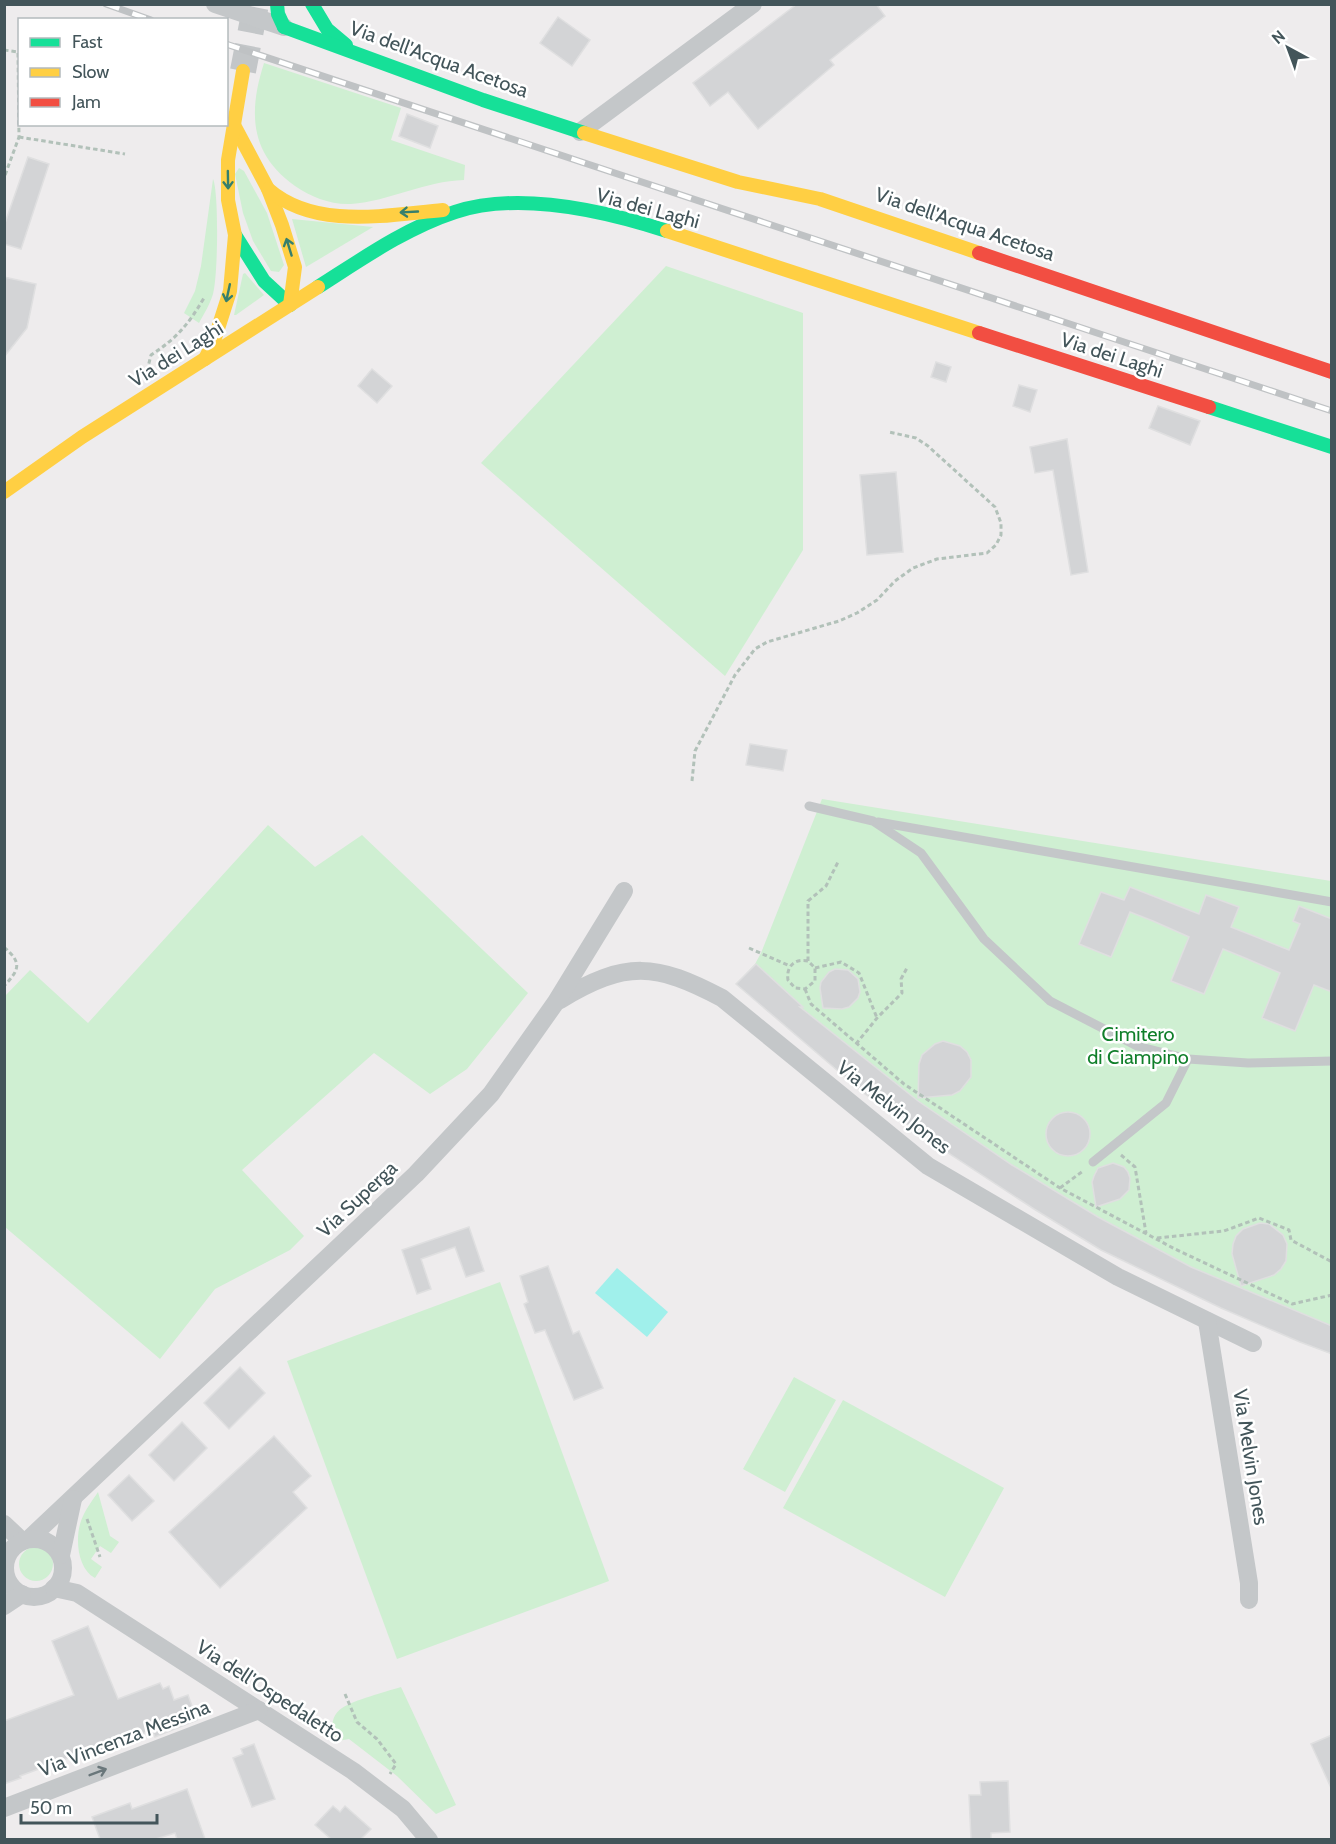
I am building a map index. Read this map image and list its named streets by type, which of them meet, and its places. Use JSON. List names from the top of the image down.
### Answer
{
  "streets": {
    "main road": ["Via dell'Acqua Acetosa", "Via dei Laghi"],
    "street": [
      "Via Melvin Jones",
      "Via Superga",
      "Via dell'Ospedaletto",
      "Via Vincenza Messina"
    ]
  },
  "crossings": [
    ["Via Melvin Jones", "Via Superga"],
    ["Via Superga", "Via dell'Ospedaletto"],
    ["Via dell'Ospedaletto", "Via Vincenza Messina"]
  ],
  "one_way": ["Via Vincenza Messina"],
  "parks": ["Cimitero di Ciampino"],
  "legend": ["Fast", "Slow", "Jam"],
  "scale_bar": "50 m",
  "north": "top left"
}
